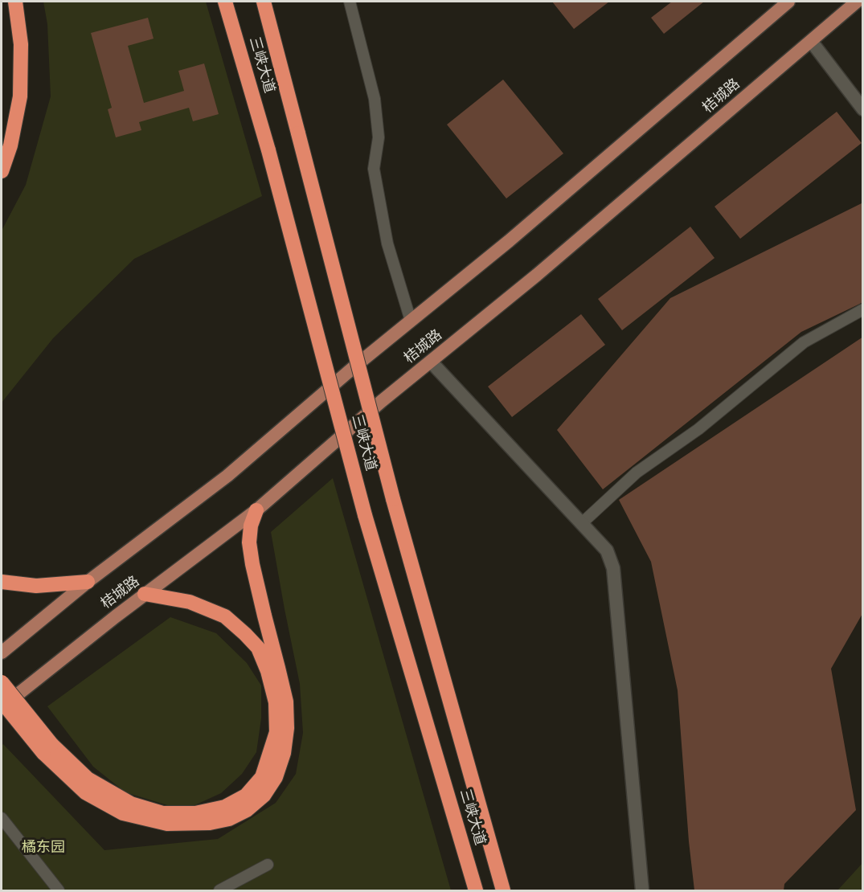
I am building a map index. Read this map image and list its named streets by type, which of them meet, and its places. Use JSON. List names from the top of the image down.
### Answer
{
  "streets": {
    "highway": ["三峡大道"],
    "main road": ["桔城路"]
  },
  "parks": ["橘东园"]
}
